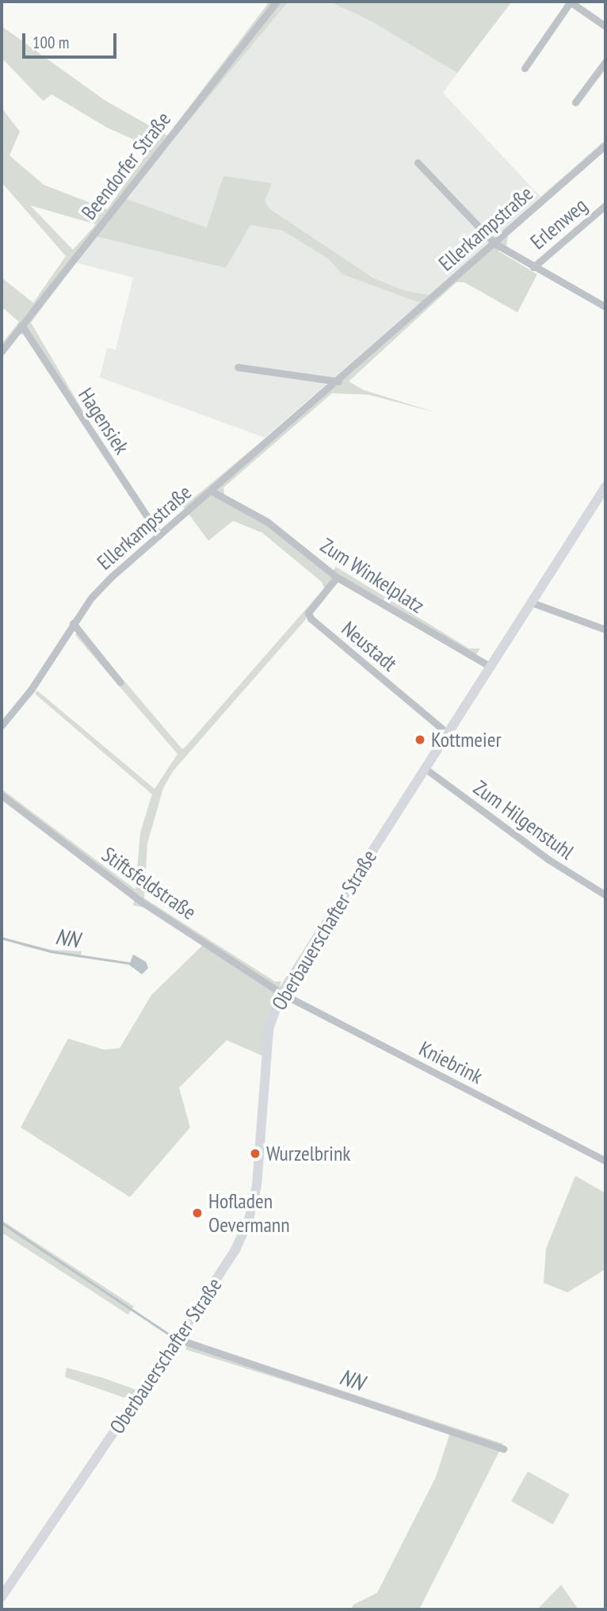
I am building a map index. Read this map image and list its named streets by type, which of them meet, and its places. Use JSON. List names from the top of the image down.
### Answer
{
  "streets": {
    "main road": ["Oberbauerschafter Straße"],
    "street": [
      "Beendorfer Straße",
      "Erlenweg",
      "Ellerkampstraße",
      "Hagensiek",
      "Zum Winkelplatz",
      "Neustadt",
      "Zum Hilgenstuhl",
      "Stiftsfeldstraße",
      "Kniebrink"
    ]
  },
  "crossings": [
    ["Beendorfer Straße", "Hagensiek"],
    ["Ellerkampstraße", "Hagensiek"],
    ["Ellerkampstraße", "Zum Winkelplatz"],
    ["Zum Winkelplatz", "Neustadt"],
    ["Zum Winkelplatz", "Oberbauerschafter Straße"],
    ["Neustadt", "Oberbauerschafter Straße"],
    ["Zum Hilgenstuhl", "Oberbauerschafter Straße"],
    ["Stiftsfeldstraße", "Oberbauerschafter Straße"],
    ["Stiftsfeldstraße", "Kniebrink"],
    ["Oberbauerschafter Straße", "Kniebrink"]
  ],
  "water": ["NN"],
  "places": ["Kottmeier", "Wurzelbrink", "Hofladen Oevermann"],
  "scale_bar": "100 m"
}
